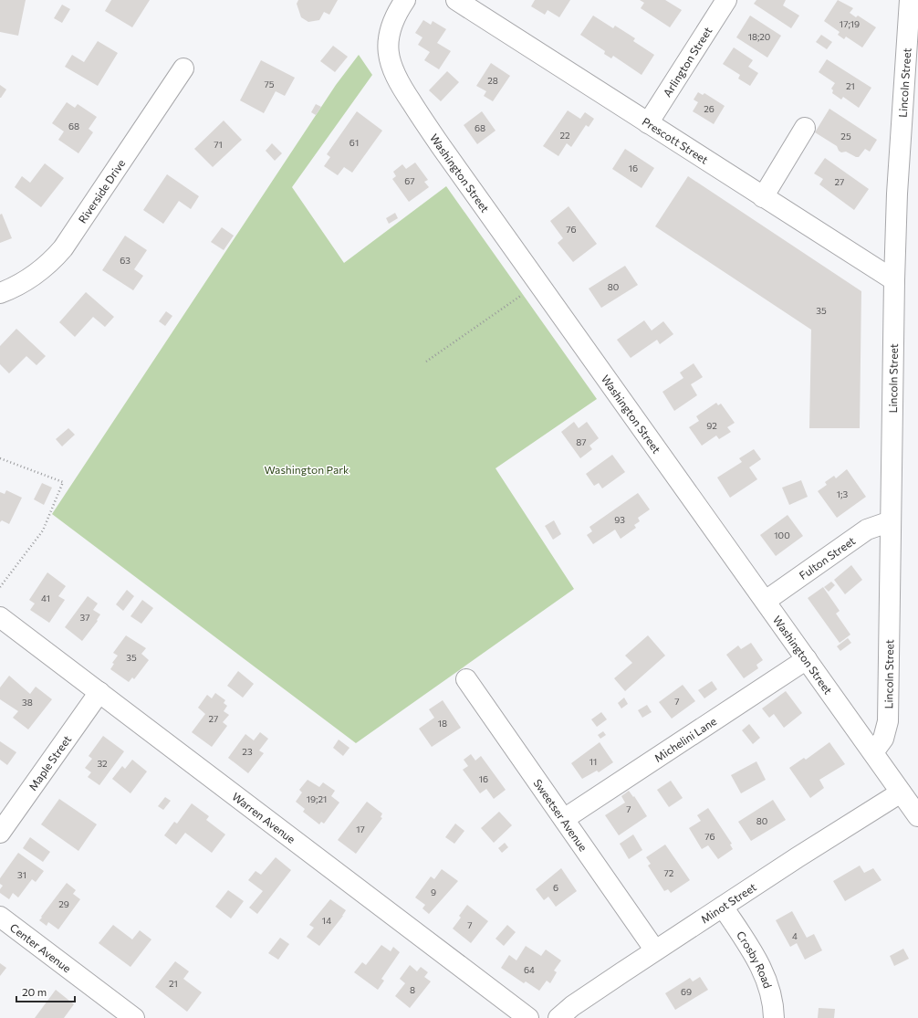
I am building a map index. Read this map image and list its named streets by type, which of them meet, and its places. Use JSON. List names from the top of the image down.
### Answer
{
  "streets": {
    "street": [
      "Arlington Street",
      "Lincoln Street",
      "Prescott Street",
      "Washington Street",
      "Riverside Drive",
      "Fulton Street",
      "Michelini Lane",
      "Maple Street",
      "Sweetser Avenue",
      "Warren Avenue",
      "Minot Street",
      "Center Avenue",
      "Crosby Road"
    ]
  },
  "crossings": [
    ["Arlington Street", "Prescott Street"],
    ["Lincoln Street", "Prescott Street"],
    ["Lincoln Street", "Washington Street"],
    ["Lincoln Street", "Fulton Street"],
    ["Washington Street", "Fulton Street"],
    ["Washington Street", "Michelini Lane"],
    ["Washington Street", "Minot Street"],
    ["Michelini Lane", "Sweetser Avenue"],
    ["Maple Street", "Warren Avenue"],
    ["Sweetser Avenue", "Minot Street"],
    ["Minot Street", "Crosby Road"]
  ],
  "parks": ["Washington Park"],
  "house_numbers": [
    "17;19",
    "18;20",
    "28",
    "75",
    "21",
    "26",
    "68",
    "68",
    "22",
    "25",
    "61",
    "71",
    "16",
    "67",
    "27",
    "76",
    "63",
    "80",
    "35",
    "92",
    "87",
    "1;3",
    "93",
    "100",
    "41",
    "37",
    "35",
    "7",
    "38",
    "27",
    "18",
    "23",
    "11",
    "32",
    "16",
    "19;21",
    "7",
    "80",
    "17",
    "76",
    "72",
    "31",
    "6",
    "9",
    "29",
    "14",
    "7",
    "4",
    "64",
    "21",
    "8",
    "69"
  ],
  "scale_bar": "20 m"
}
